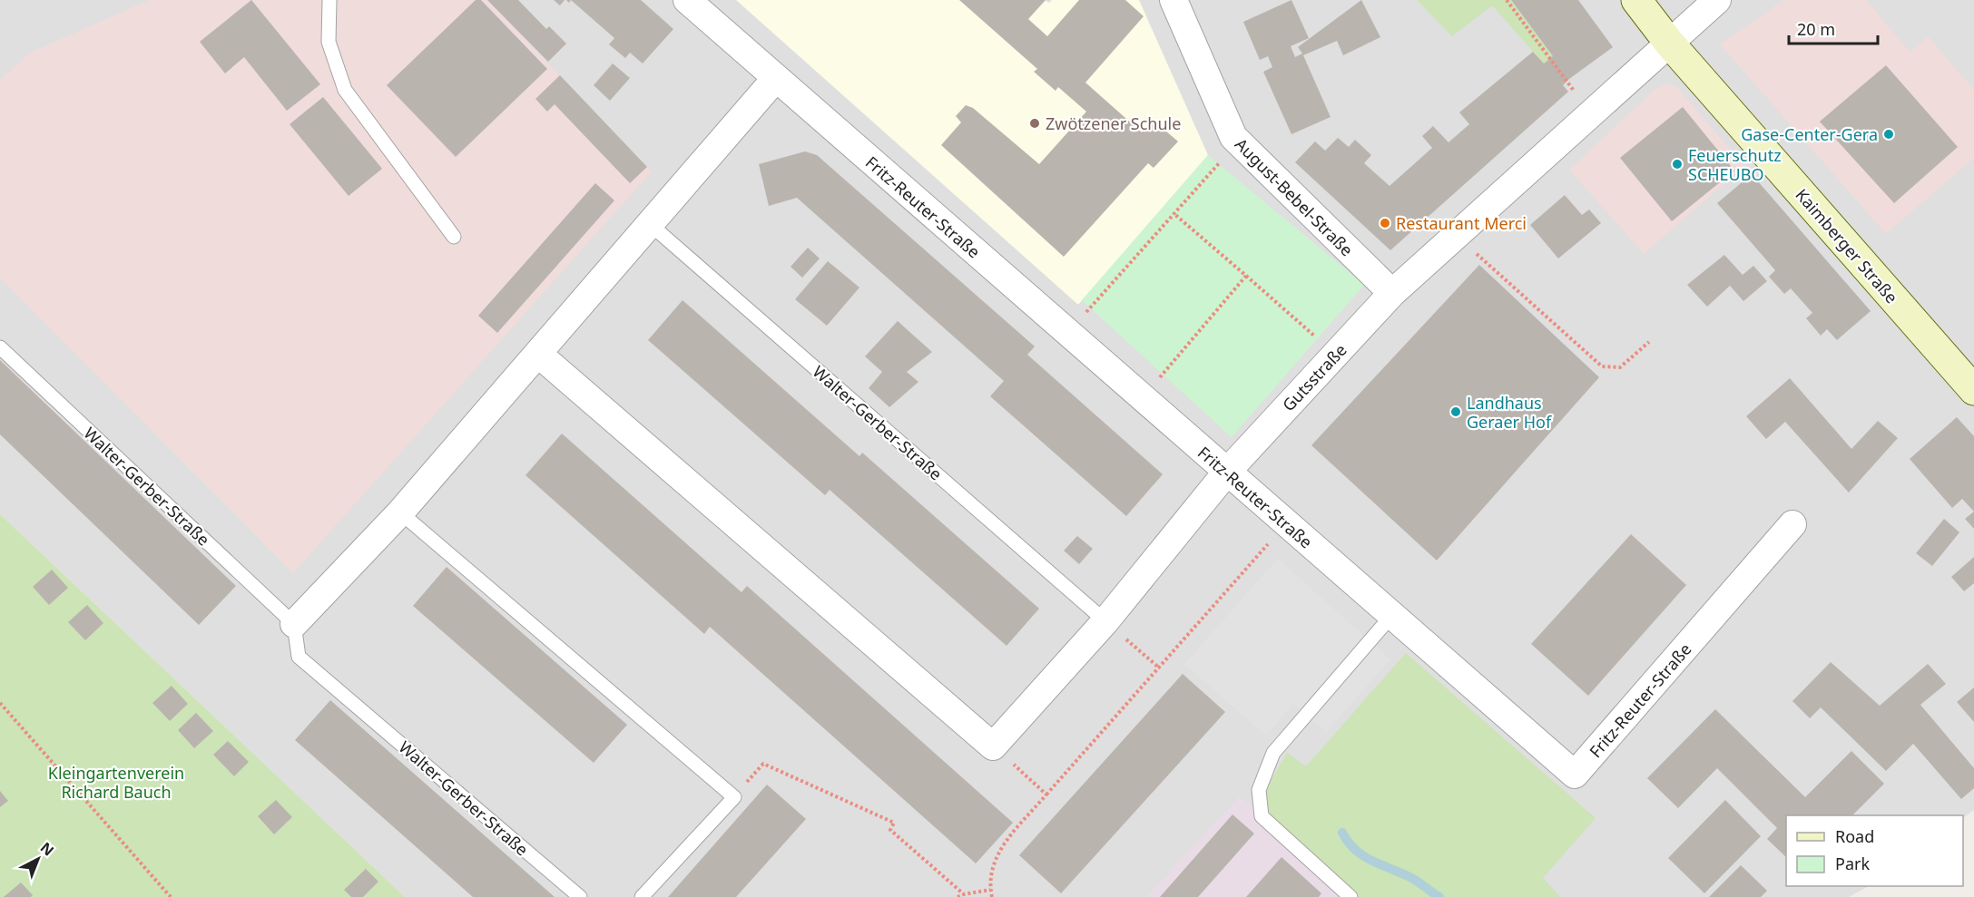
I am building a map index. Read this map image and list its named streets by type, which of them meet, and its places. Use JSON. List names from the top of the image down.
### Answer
{
  "streets": {
    "main road": ["Kaimberger Straße"],
    "street": ["August-Bebel-Straße", "Fritz-Reuter-Straße", "Gutsstraße"],
    "lane": ["Walter-Gerber-Straße"]
  },
  "crossings": [
    ["August-Bebel-Straße", "Gutsstraße"],
    ["Fritz-Reuter-Straße", "Gutsstraße"],
    ["Kaimberger Straße", "Gutsstraße"],
    ["Gutsstraße", "Walter-Gerber-Straße"]
  ],
  "parks": ["Kleingartenverein Richard Bauch"],
  "places": [
    "Zwötzener Schule",
    "Gase-Center-Gera",
    "Feuerschutz SCHEUBO",
    "Restaurant Merci",
    "Landhaus Geraer Hof"
  ],
  "legend": ["Road", "Park"],
  "scale_bar": "20 m",
  "north": "top right"
}
